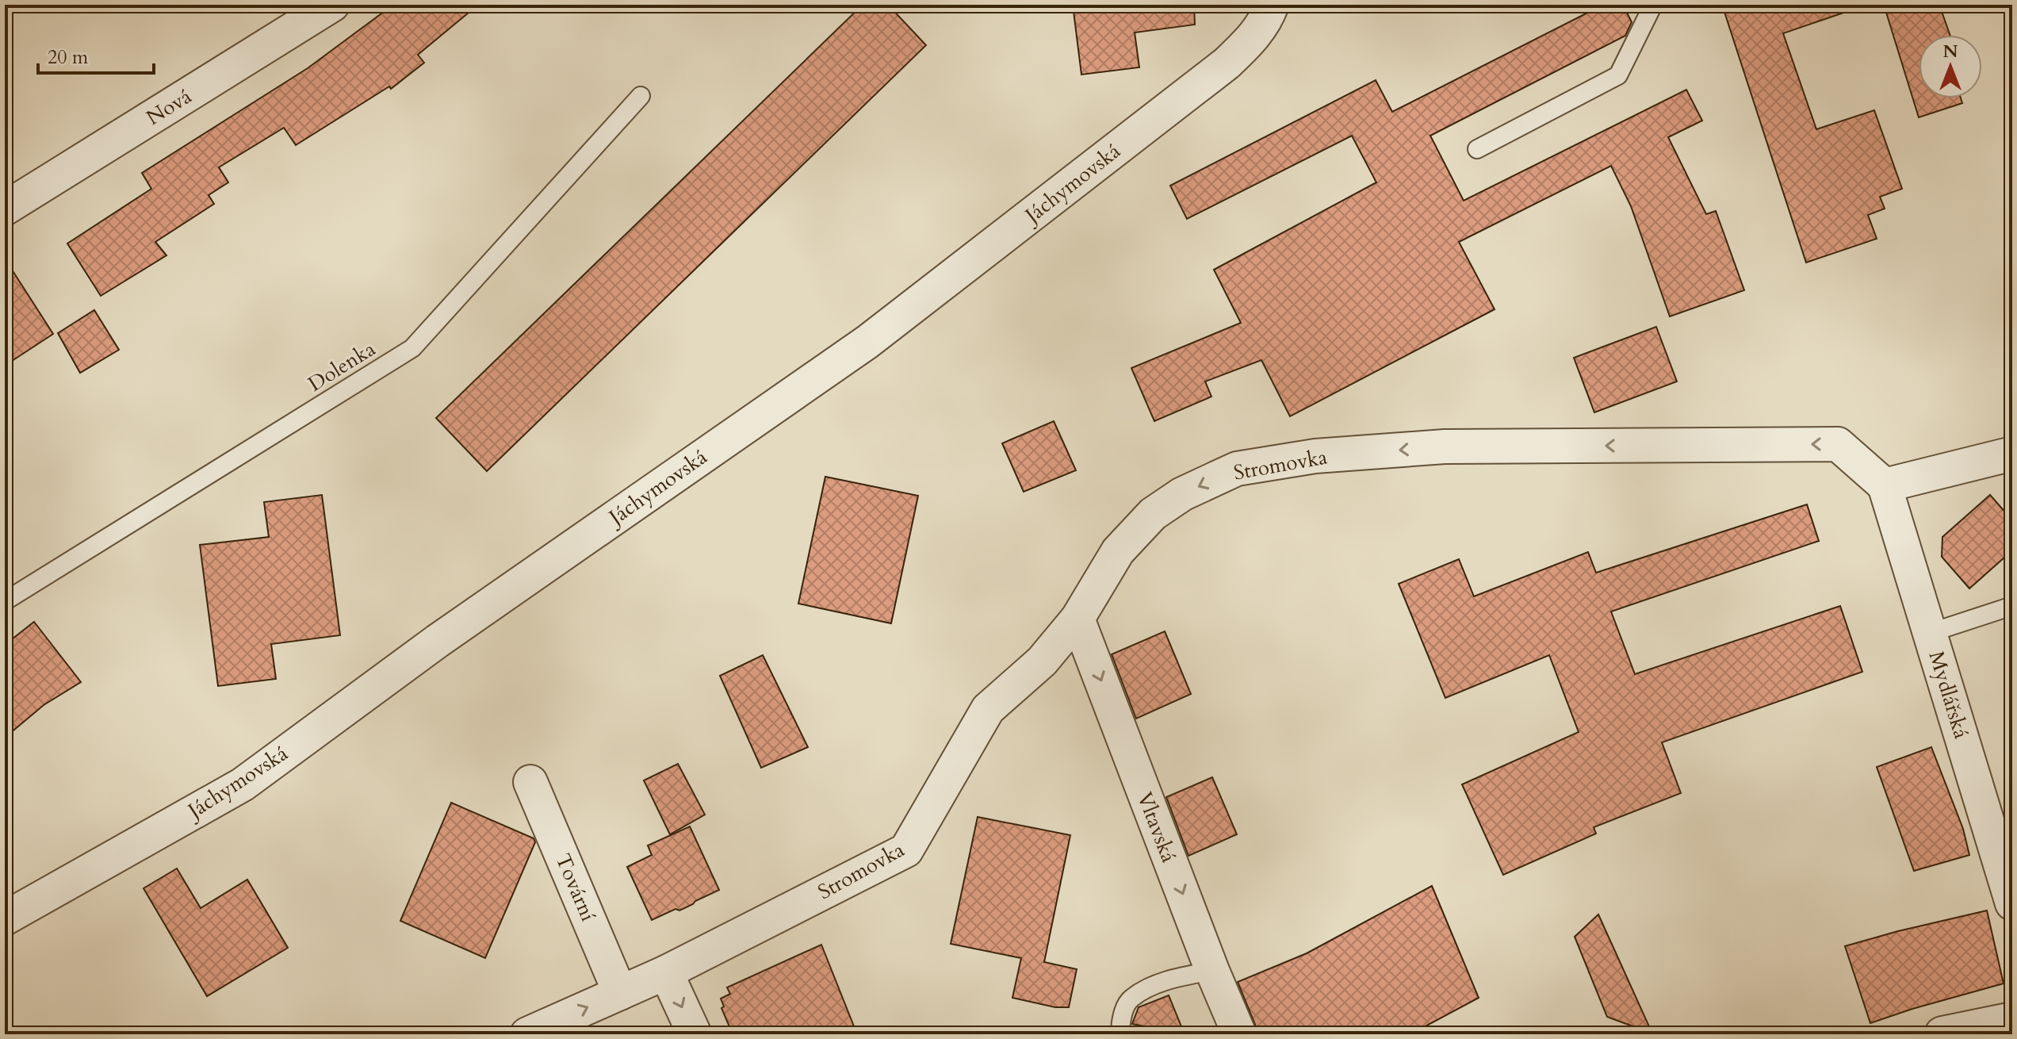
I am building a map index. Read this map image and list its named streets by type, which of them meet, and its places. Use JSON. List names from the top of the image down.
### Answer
{
  "streets": {
    "street": [
      "Nová",
      "Jáchymovská",
      "Stromovka",
      "Mydlářská",
      "Vltavská",
      "Tovární"
    ],
    "lane": ["Dolenka"]
  },
  "crossings": [
    ["Stromovka", "Mydlářská"],
    ["Stromovka", "Vltavská"],
    ["Stromovka", "Tovární"]
  ],
  "one_way": ["Vltavská"],
  "scale_bar": "20 m",
  "north": "top"
}
